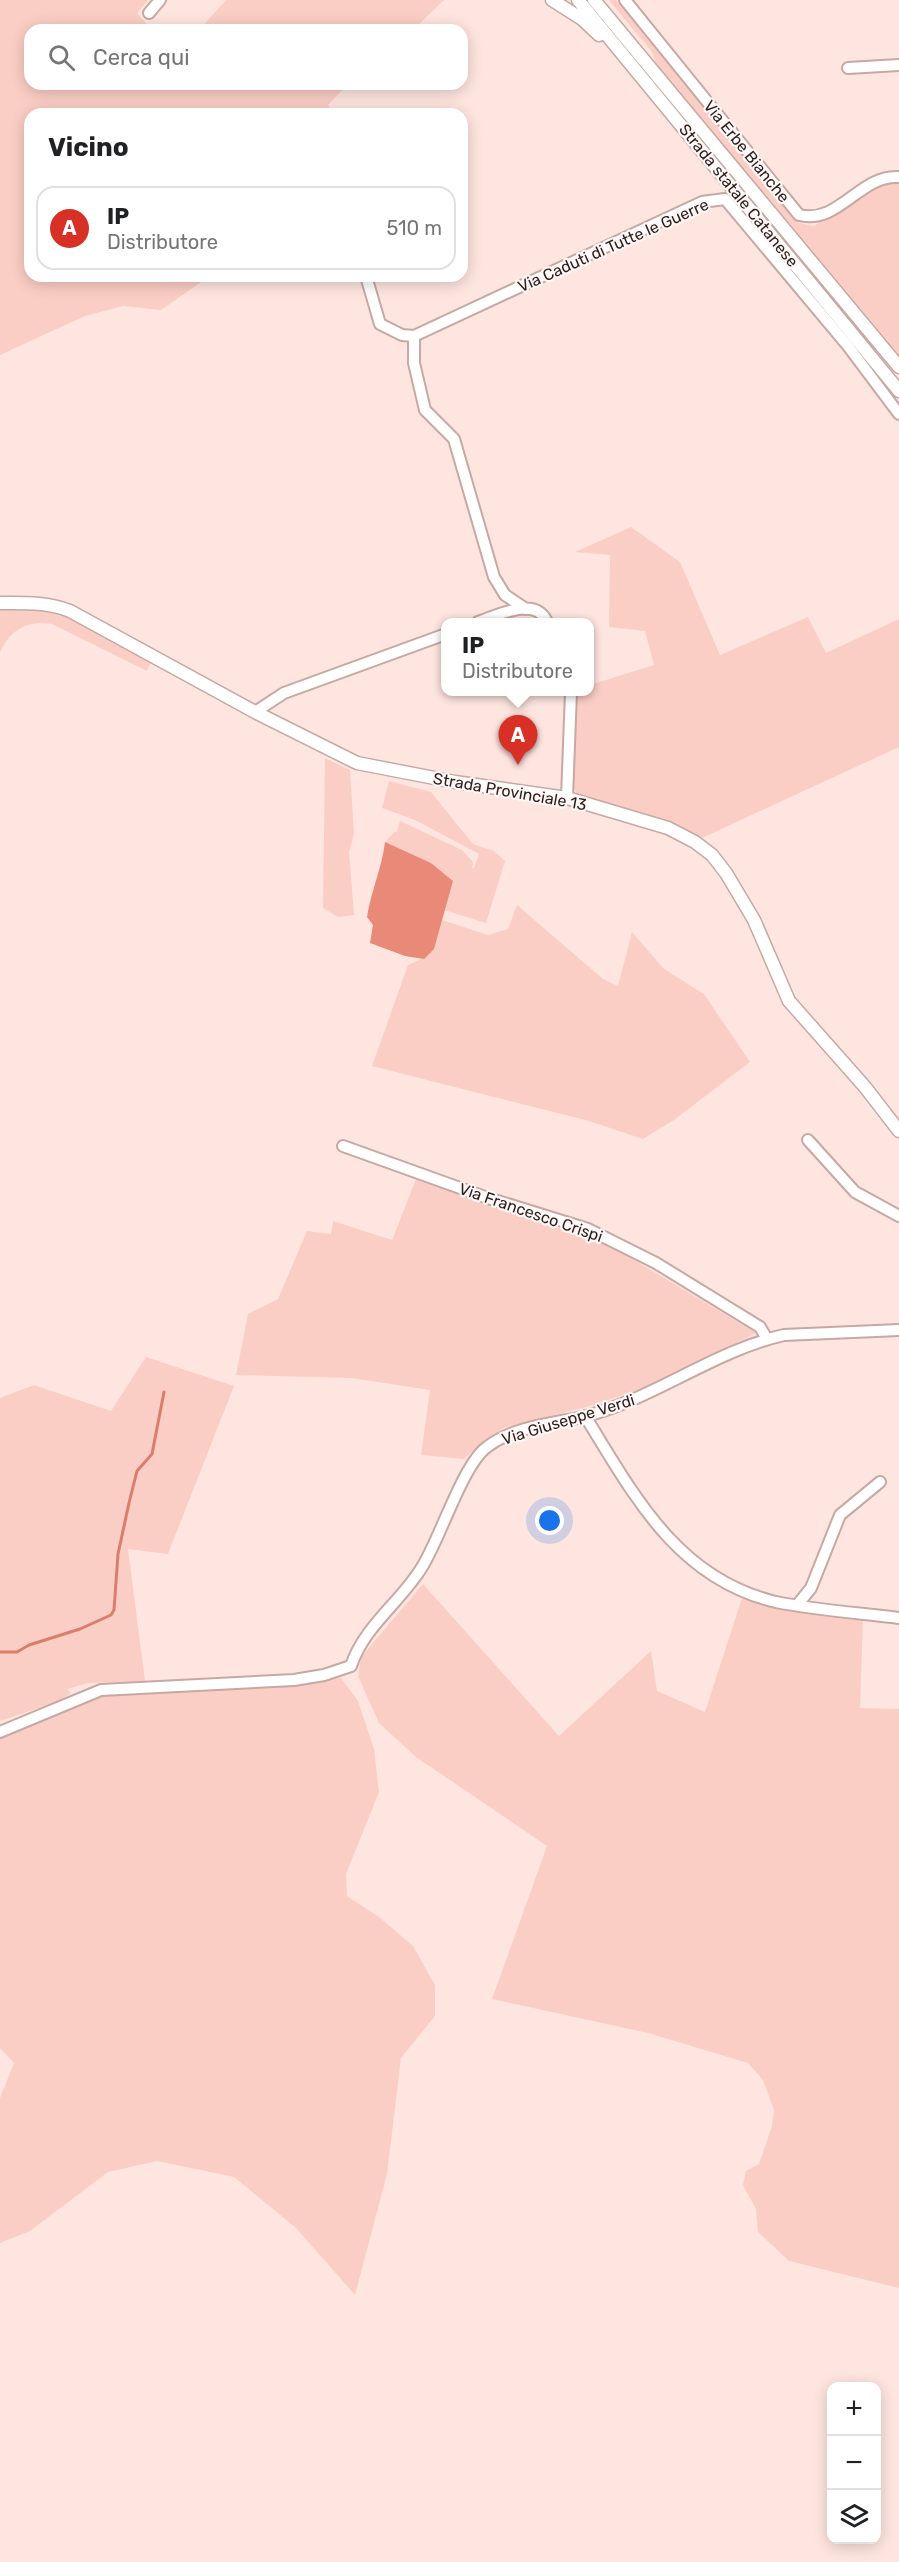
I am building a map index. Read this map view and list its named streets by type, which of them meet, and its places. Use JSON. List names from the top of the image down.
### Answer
{
  "streets": {
    "main road": ["Strada statale Catanese", "Strada Provinciale 13"],
    "street": [
      "Via Erbe Bianche",
      "Via Caduti di Tutte le Guerre",
      "Via Francesco Crispi",
      "Via Giuseppe Verdi"
    ]
  },
  "crossings": [
    ["Via Francesco Crispi", "Via Giuseppe Verdi"]
  ],
  "page": {
    "search": "Cerca qui",
    "heading": "Vicino",
    "list": [
      {
        "mark": "A",
        "name": "IP",
        "note": "Distributore",
        "value": "510 m"
      }
    ],
    "popup": ["IP", "Distributore"],
    "pins": "A",
    "map_buttons": ["+", "−"]
  }
}
